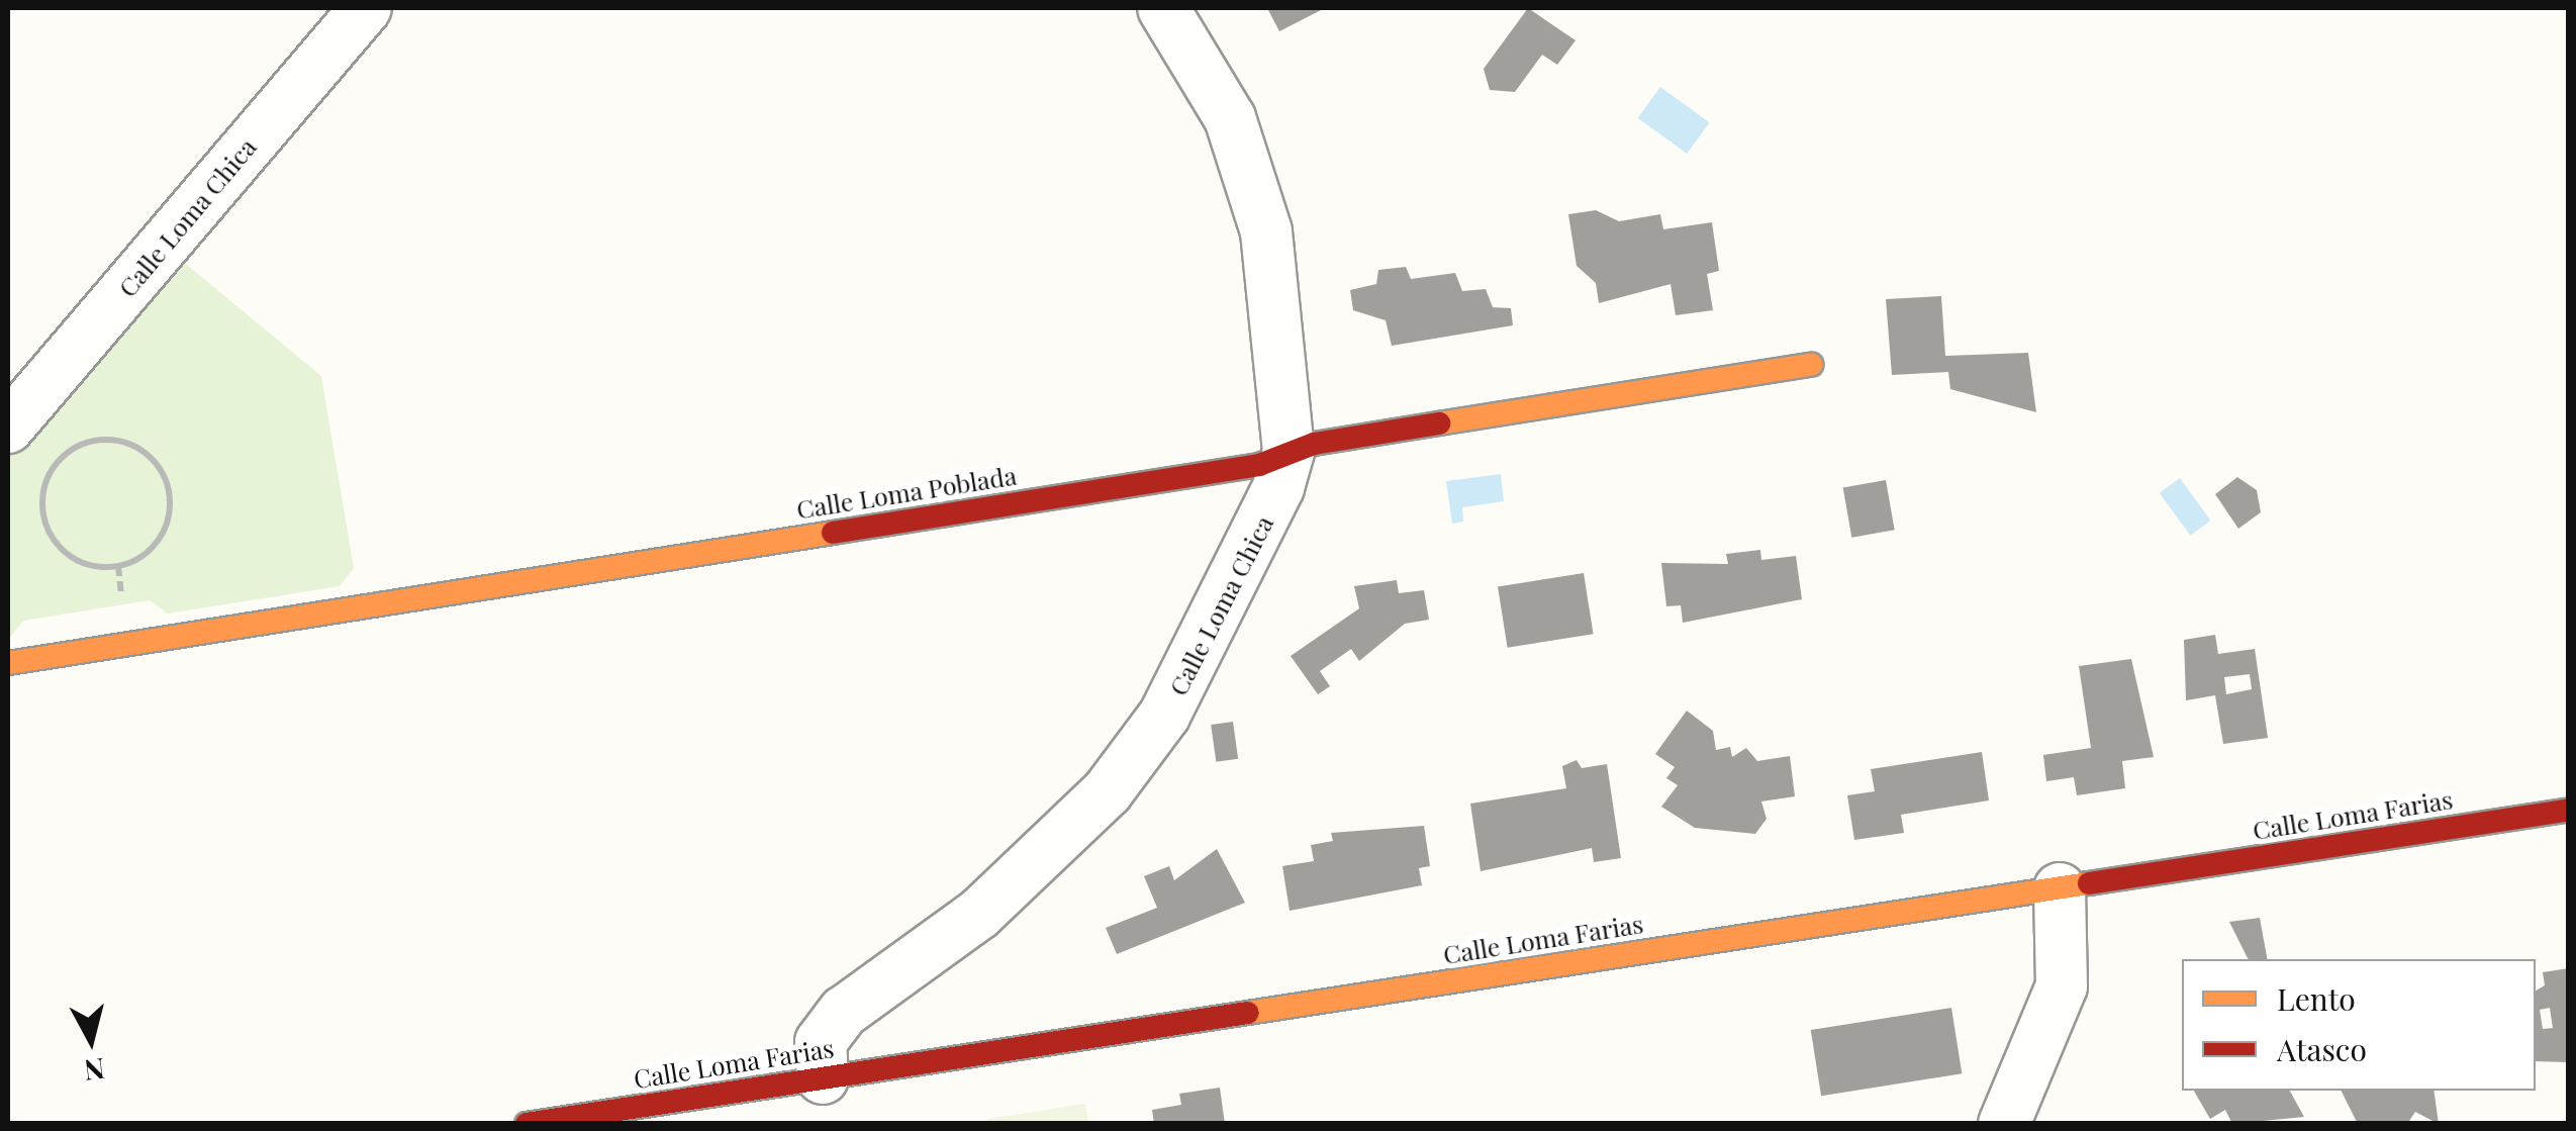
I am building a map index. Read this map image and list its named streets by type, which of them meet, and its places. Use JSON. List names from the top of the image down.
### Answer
{
  "streets": {
    "main road": ["Calle Loma Poblada", "Calle Loma Farias"],
    "street": ["Calle Loma Chica"]
  },
  "crossings": [
    ["Calle Loma Chica", "Calle Loma Poblada"],
    ["Calle Loma Chica", "Calle Loma Farias"]
  ],
  "legend": ["Lento", "Atasco"],
  "north": "bottom"
}
